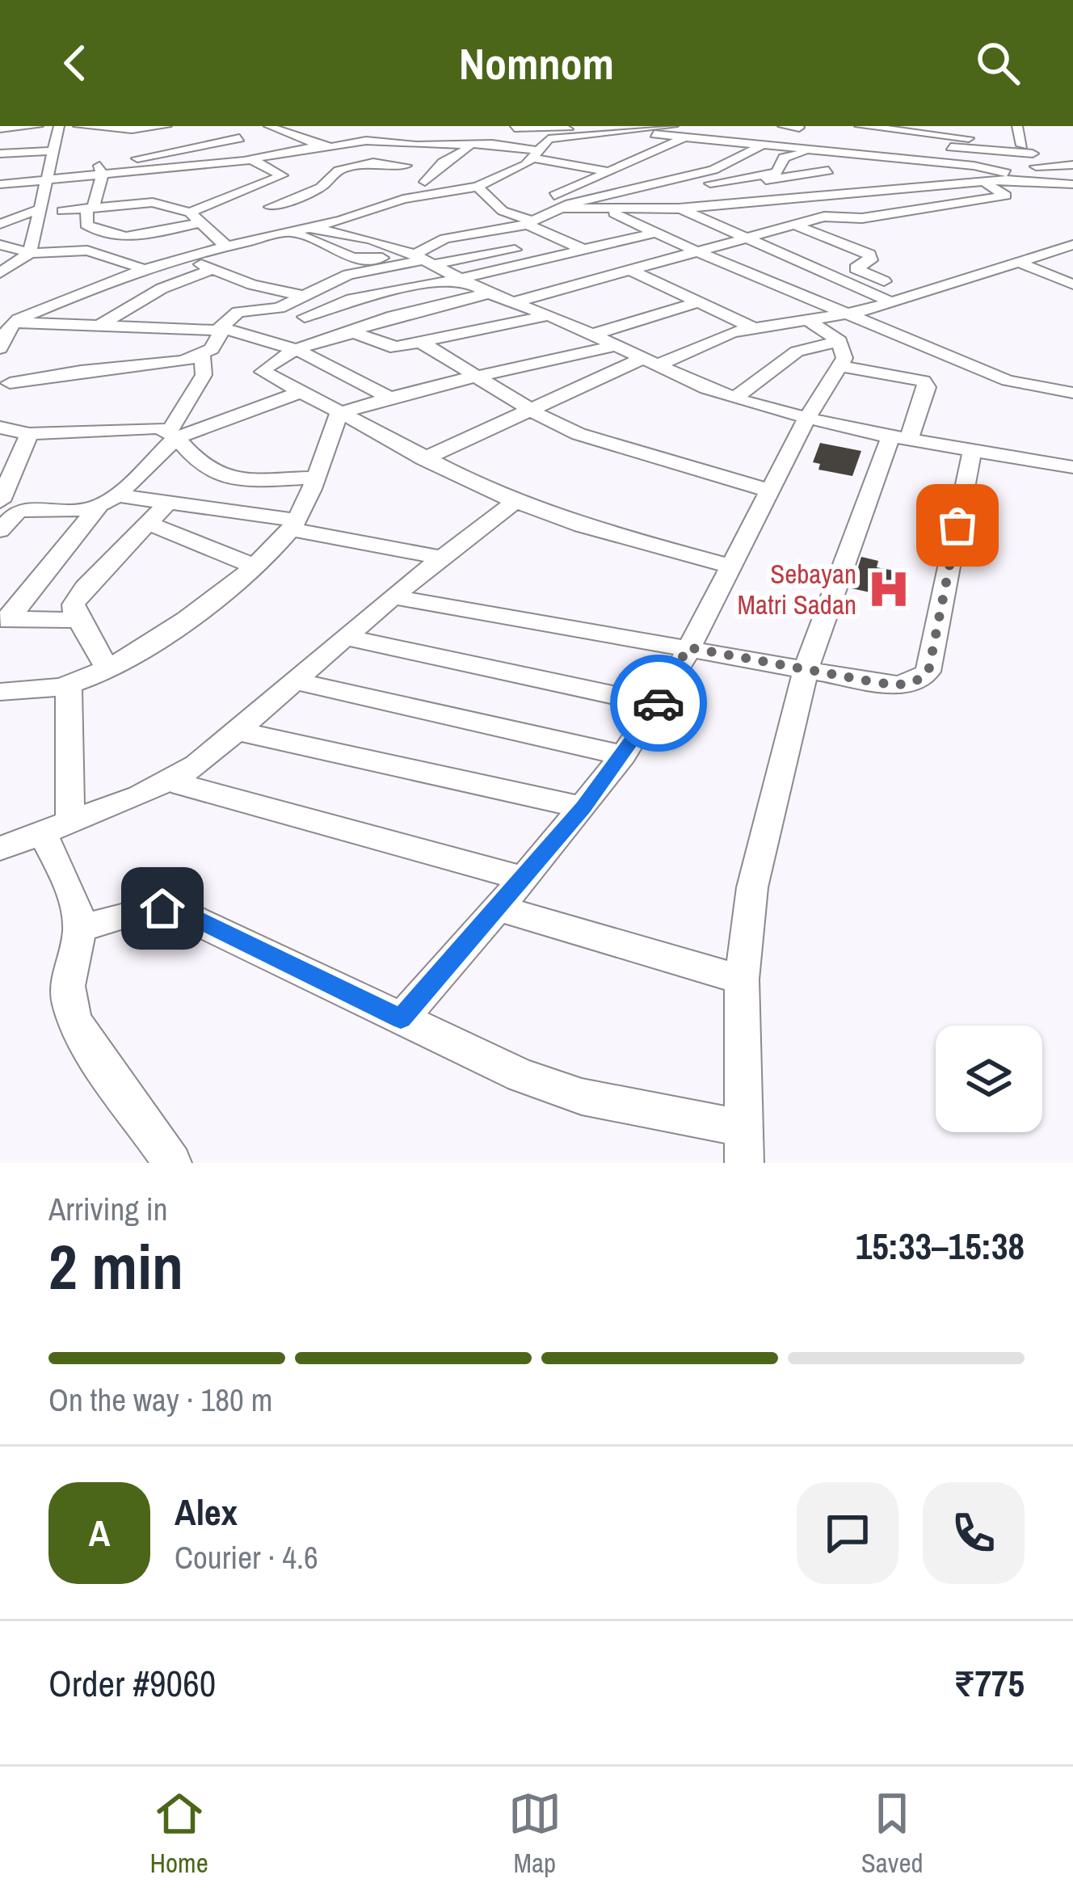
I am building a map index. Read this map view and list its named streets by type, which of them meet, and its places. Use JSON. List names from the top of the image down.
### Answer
{
  "places": {
    "hospital": ["Sebayan Matri Sadan"]
  },
  "page": {
    "header": "Nomnom",
    "heading": ["2 min", "Arriving in", "15:33–15:38"],
    "panel": [
      "Alex",
      "Courier · 4.6",
      "Order #9060",
      "₹775"
    ],
    "bar": "On the way · 180 m",
    "round": "A",
    "tabs": ["Home", "Map", "Saved"]
  }
}
